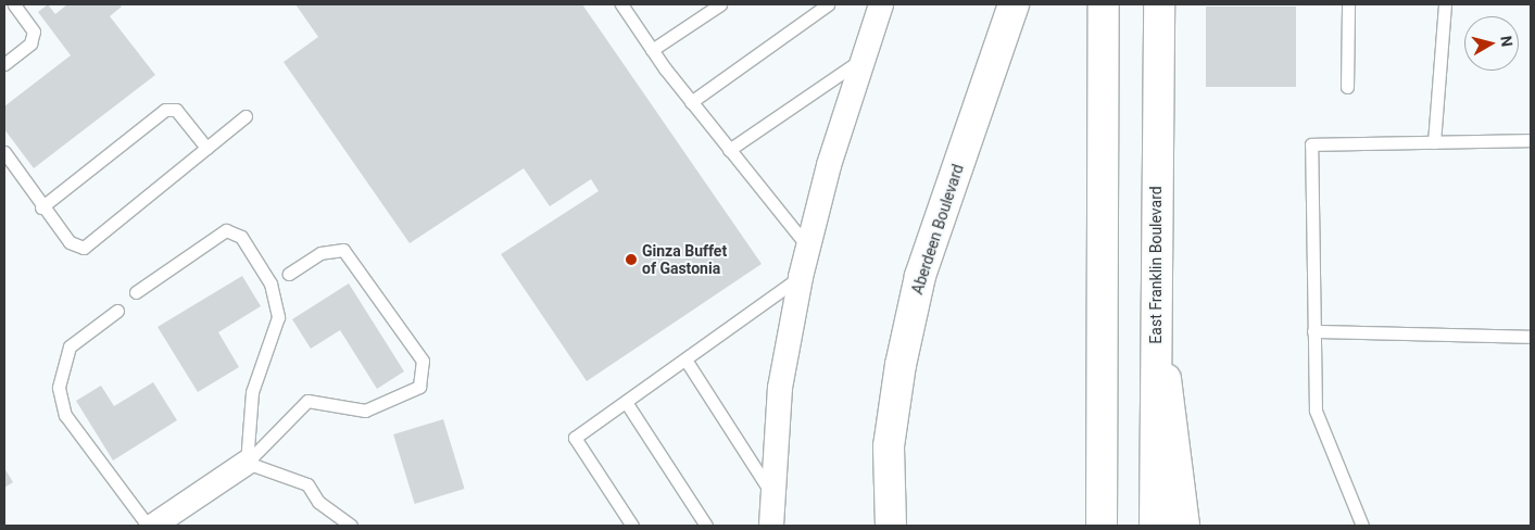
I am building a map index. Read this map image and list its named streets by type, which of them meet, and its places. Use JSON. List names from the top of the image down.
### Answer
{
  "streets": {
    "main road": ["Aberdeen Boulevard", "East Franklin Boulevard"]
  },
  "places": ["Ginza Buffet of Gastonia"],
  "north": "right"
}
